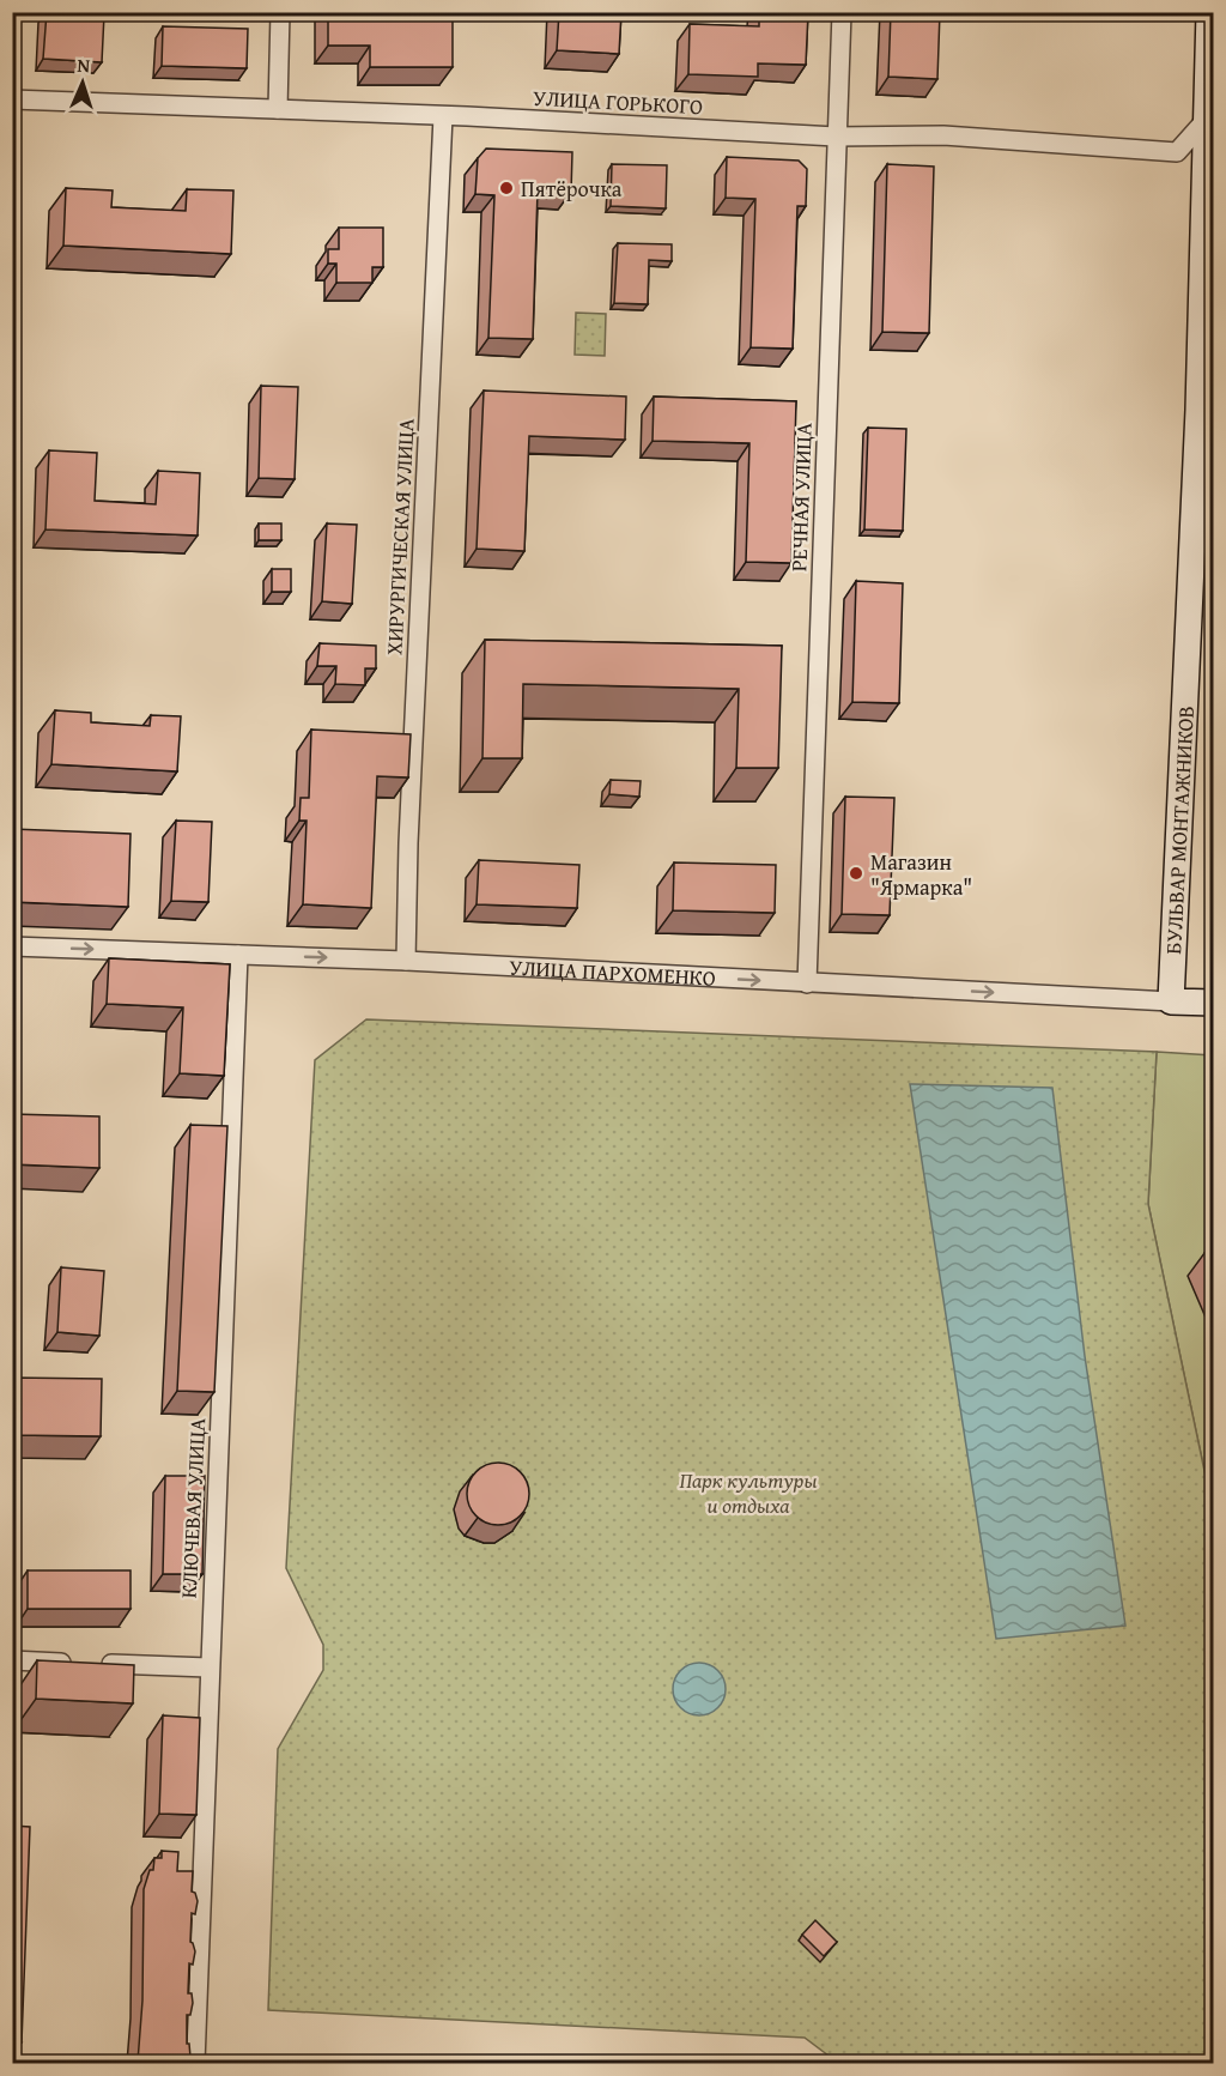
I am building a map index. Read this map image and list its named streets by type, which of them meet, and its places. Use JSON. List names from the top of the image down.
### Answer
{
  "streets": {
    "street": [
      "УЛИЦА ГОРЬКОГО",
      "РЕЧНАЯ УЛИЦА",
      "ХИРУРГИЧЕСКАЯ УЛИЦА",
      "БУЛЬВАР МОНТАЖНИКОВ",
      "УЛИЦА ПАРХОМЕНКО",
      "КЛЮЧЕВАЯ УЛИЦА"
    ]
  },
  "crossings": [
    ["УЛИЦА ГОРЬКОГО", "РЕЧНАЯ УЛИЦА"],
    ["УЛИЦА ГОРЬКОГО", "ХИРУРГИЧЕСКАЯ УЛИЦА"],
    ["УЛИЦА ГОРЬКОГО", "БУЛЬВАР МОНТАЖНИКОВ"],
    ["РЕЧНАЯ УЛИЦА", "УЛИЦА ПАРХОМЕНКО"],
    ["ХИРУРГИЧЕСКАЯ УЛИЦА", "УЛИЦА ПАРХОМЕНКО"],
    ["БУЛЬВАР МОНТАЖНИКОВ", "УЛИЦА ПАРХОМЕНКО"],
    ["УЛИЦА ПАРХОМЕНКО", "КЛЮЧЕВАЯ УЛИЦА"]
  ],
  "one_way": ["УЛИЦА ПАРХОМЕНКО"],
  "parks": ["Парк культуры и отдыха"],
  "places": ["Пятёрочка", "Магазин \"Ярмарка\""],
  "north": "top"
}
